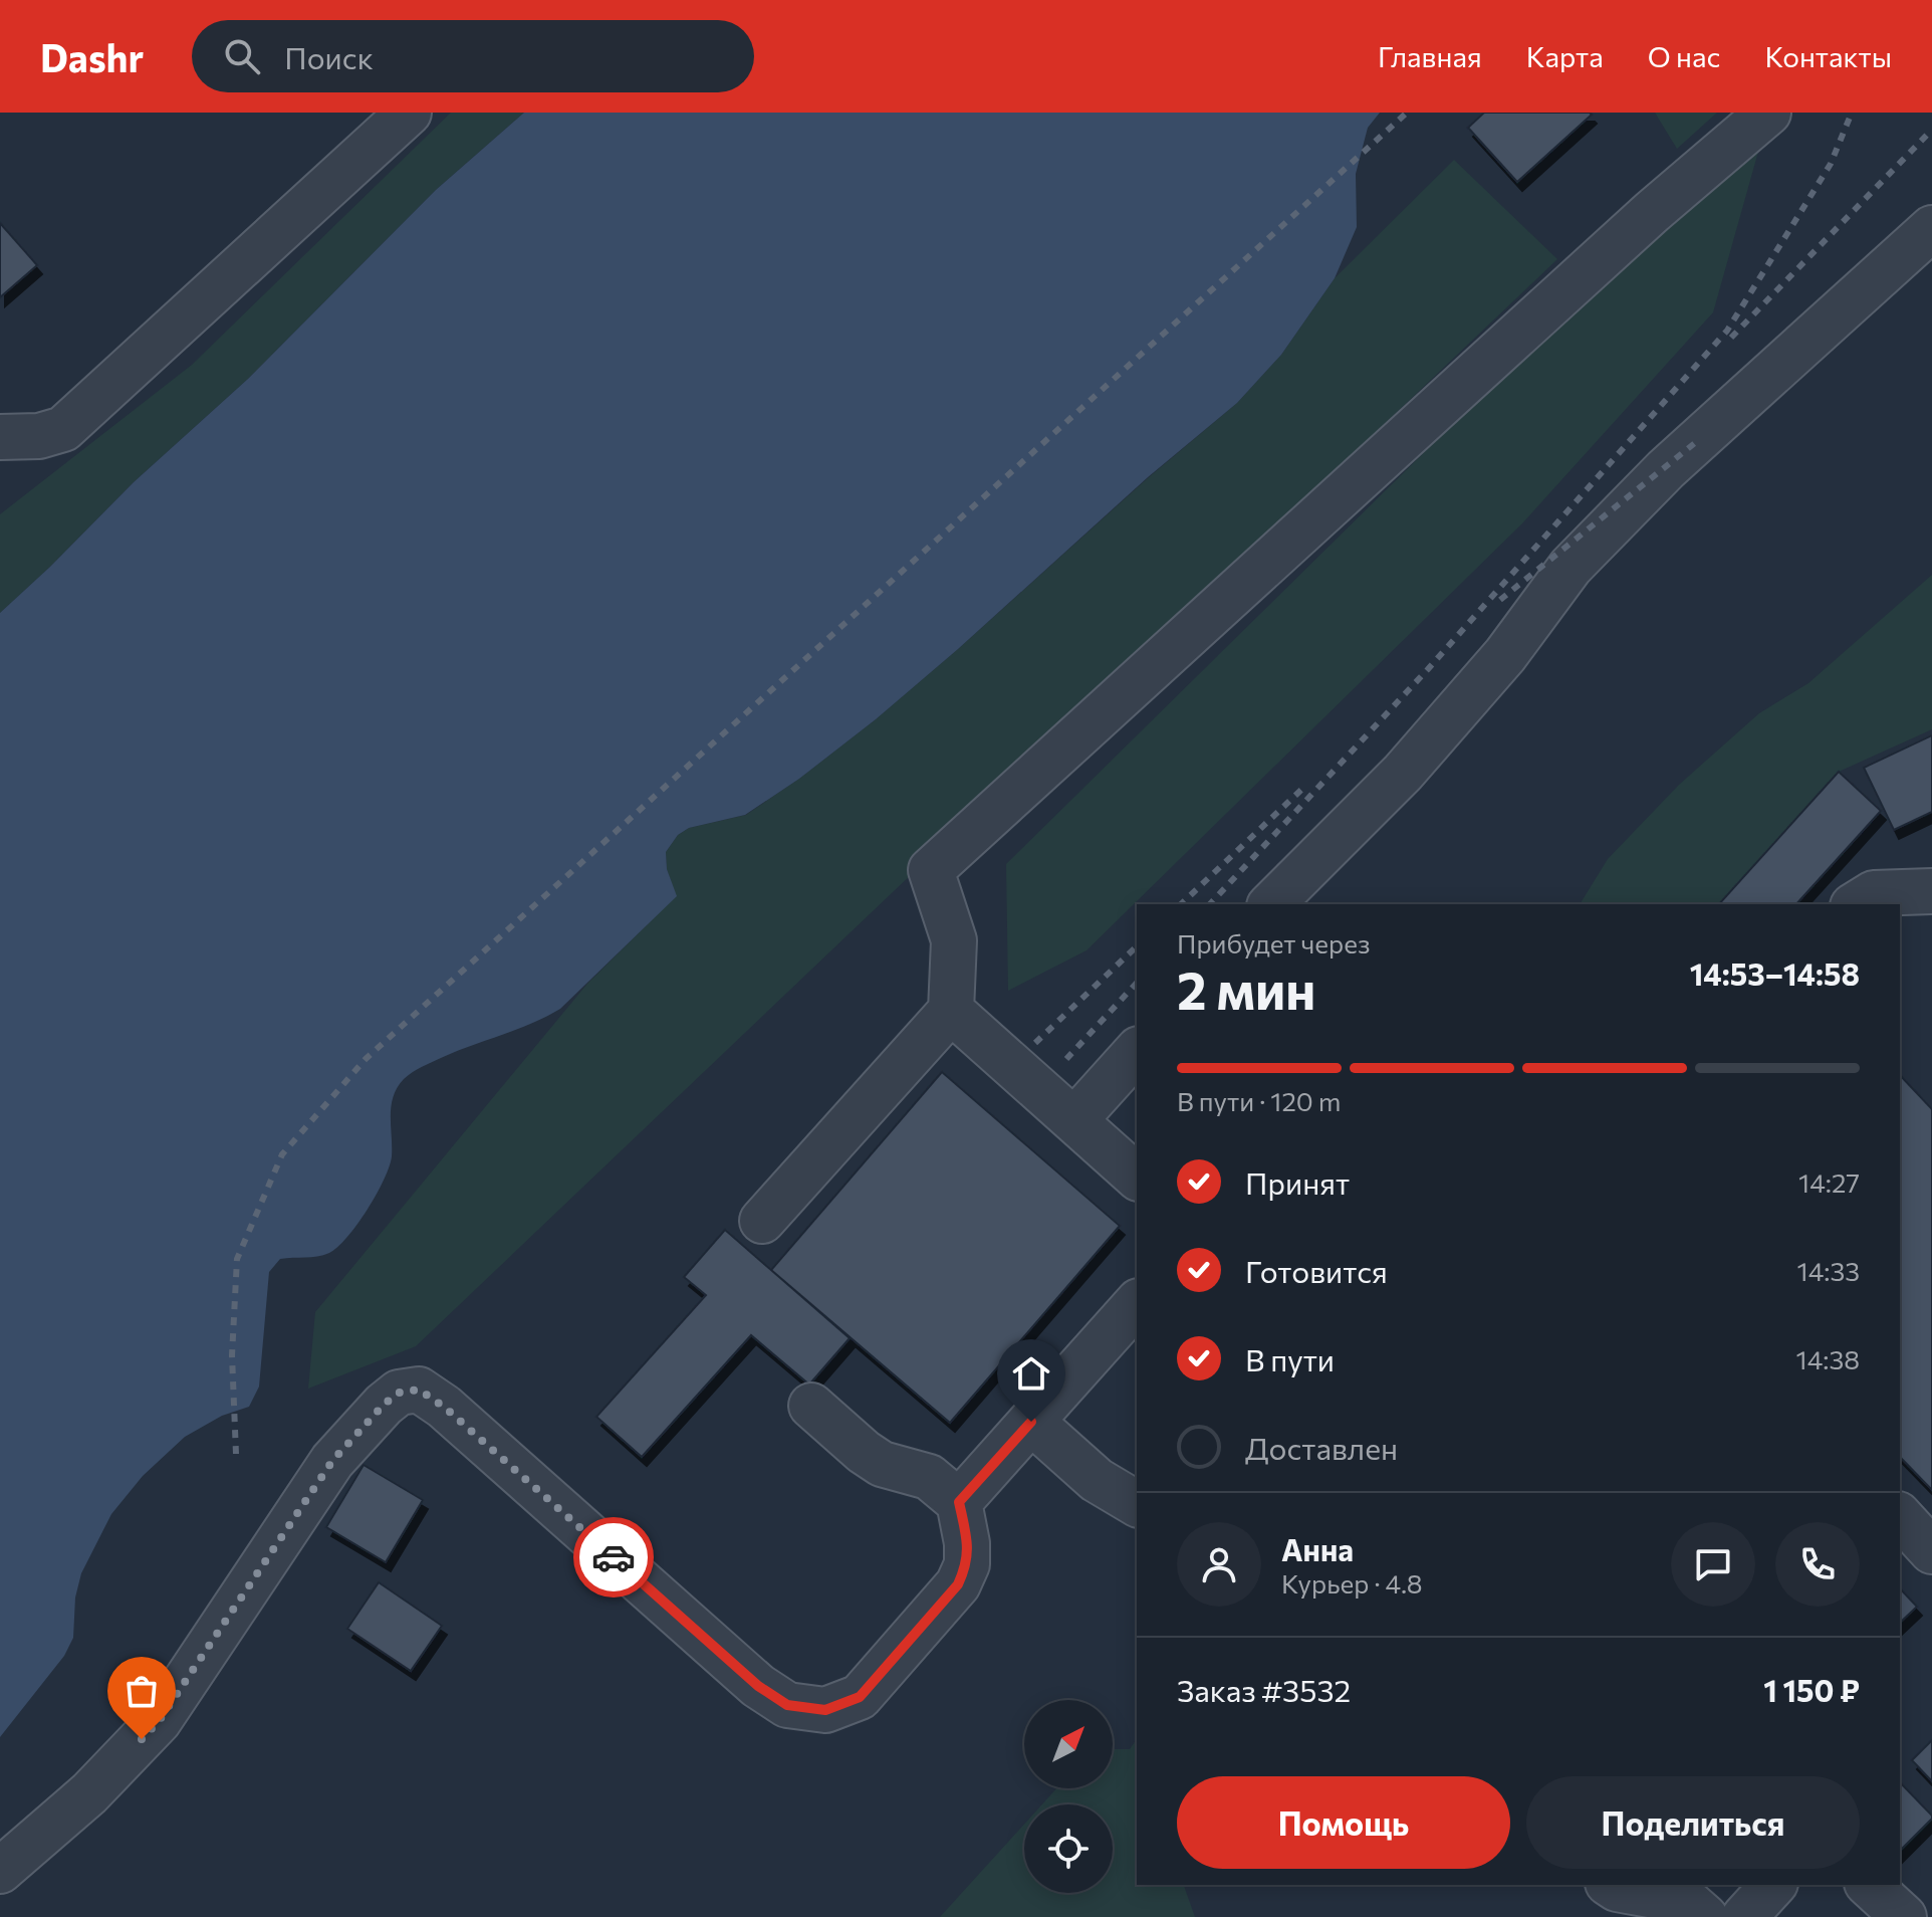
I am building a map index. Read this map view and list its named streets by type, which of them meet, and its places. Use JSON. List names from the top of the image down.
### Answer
{
  "north": "top right",
  "page": {
    "header": "Dashr",
    "search": "Поиск",
    "nav": [
      "Главная",
      "Карта",
      "О нас",
      "Контакты"
    ],
    "heading": ["2 мин", "Прибудет через", "14:53–14:58"],
    "panel": [
      "Анна",
      "Курьер · 4.8",
      "Заказ #3532",
      "1 150 ₽"
    ],
    "bar": "В пути · 120 m",
    "list": [
      ["Принят", "14:27"],
      ["Готовится", "14:33"],
      ["В пути", "14:38"],
      "Доставлен"
    ],
    "buttons": ["Помощь", "Поделиться"]
  }
}
